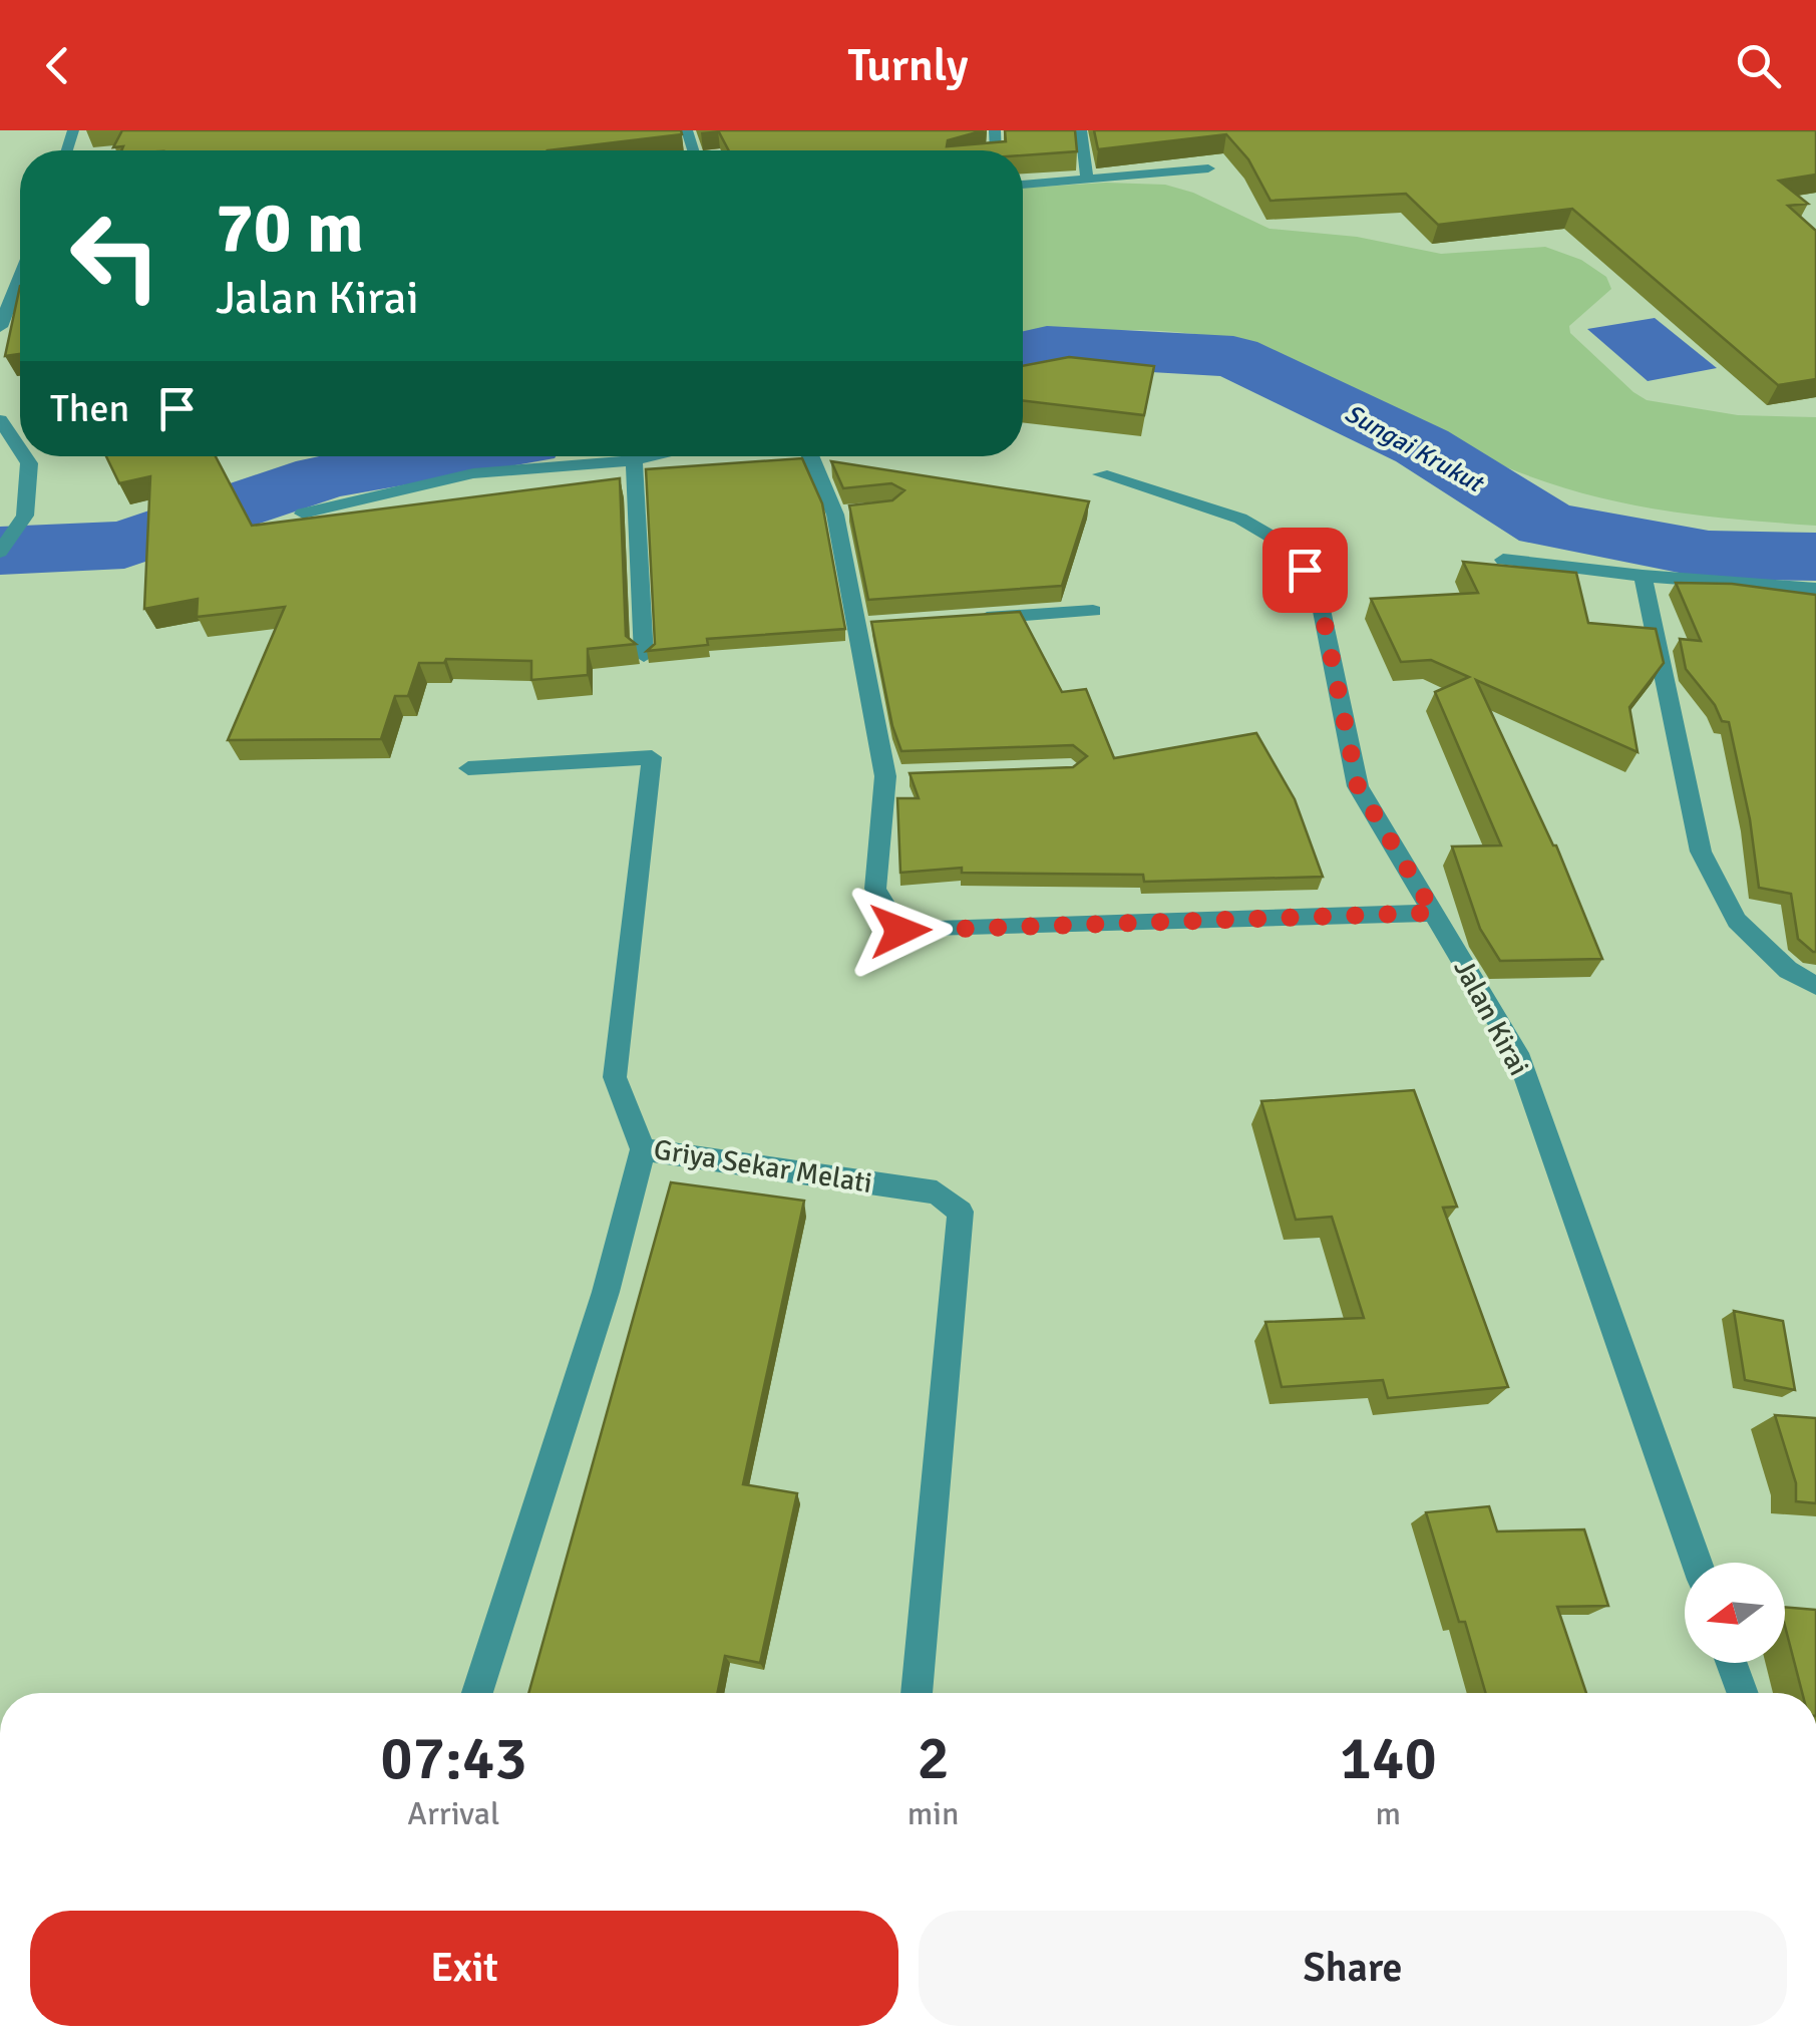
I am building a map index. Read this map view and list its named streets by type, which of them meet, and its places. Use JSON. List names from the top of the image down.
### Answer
{
  "streets": {
    "street": ["Jalan Kirai", "Griya Sekar Melati"]
  },
  "water": ["Sungai Krukut"],
  "north": "left",
  "page": {
    "header": "Turnly",
    "turn": ["70 m", "Jalan Kirai"],
    "then": "Then",
    "eta": [
      "07:43",
      "Arrival",
      "2",
      "min",
      "140",
      "m"
    ],
    "buttons": ["Exit", "Share"]
  }
}
